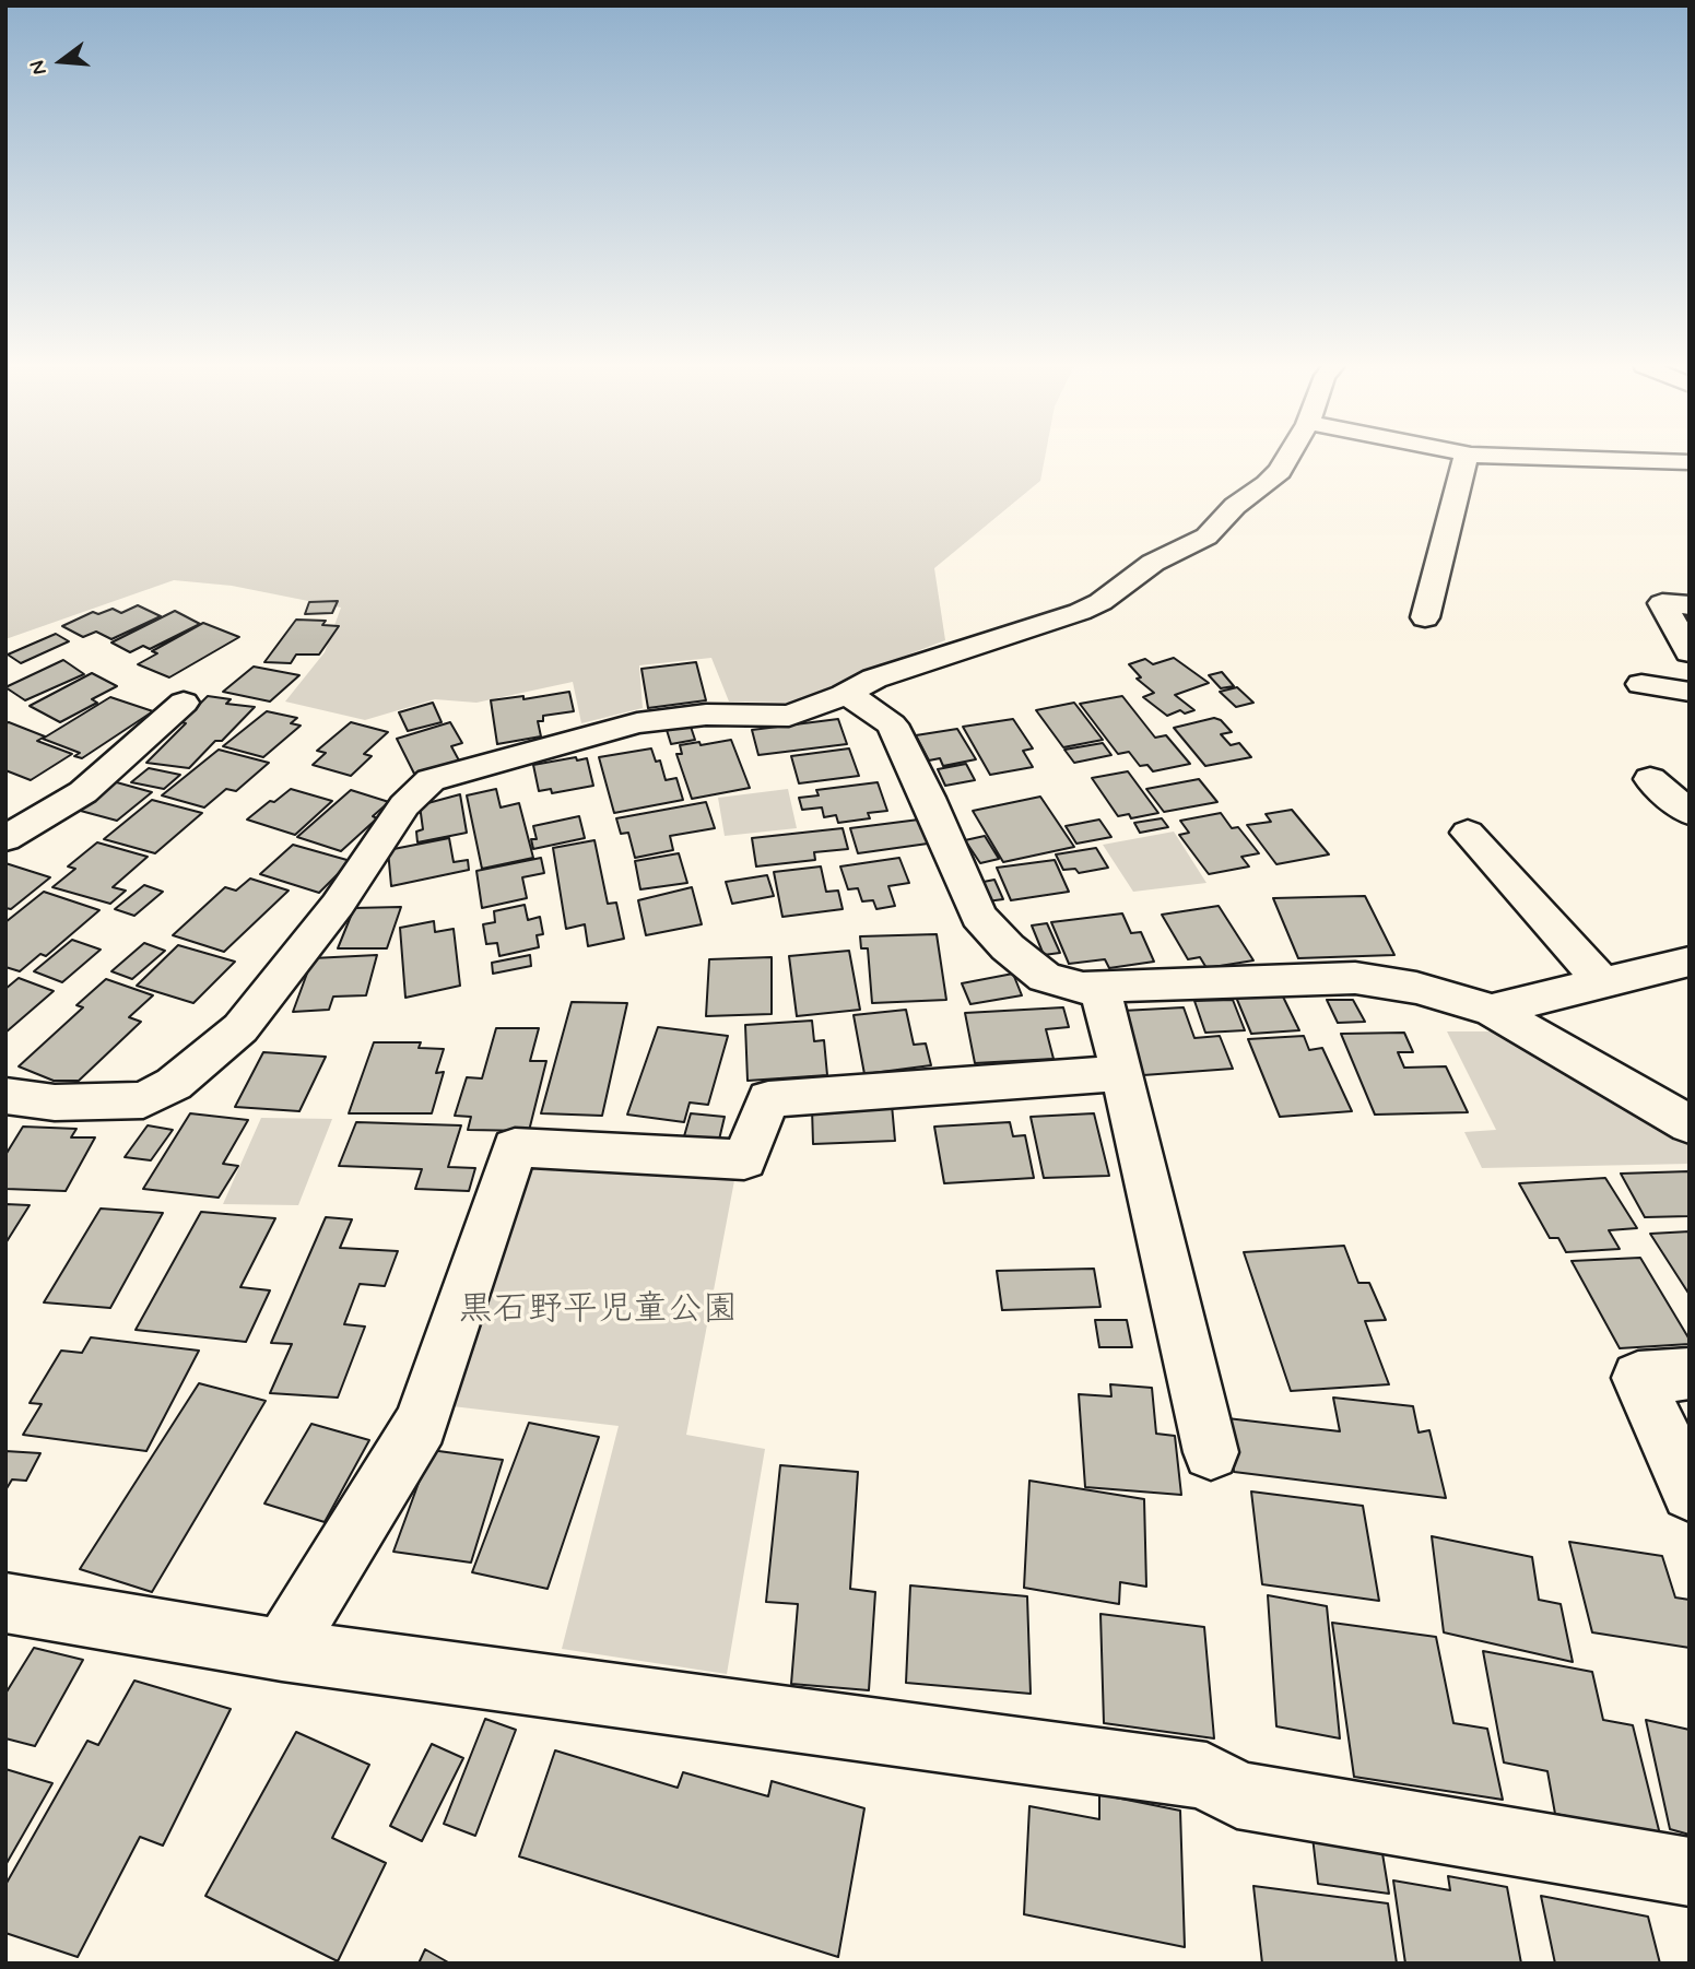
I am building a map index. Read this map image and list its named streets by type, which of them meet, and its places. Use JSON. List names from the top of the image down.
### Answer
{
  "parks": ["黒石野平児童公園"],
  "north": "left"
}
